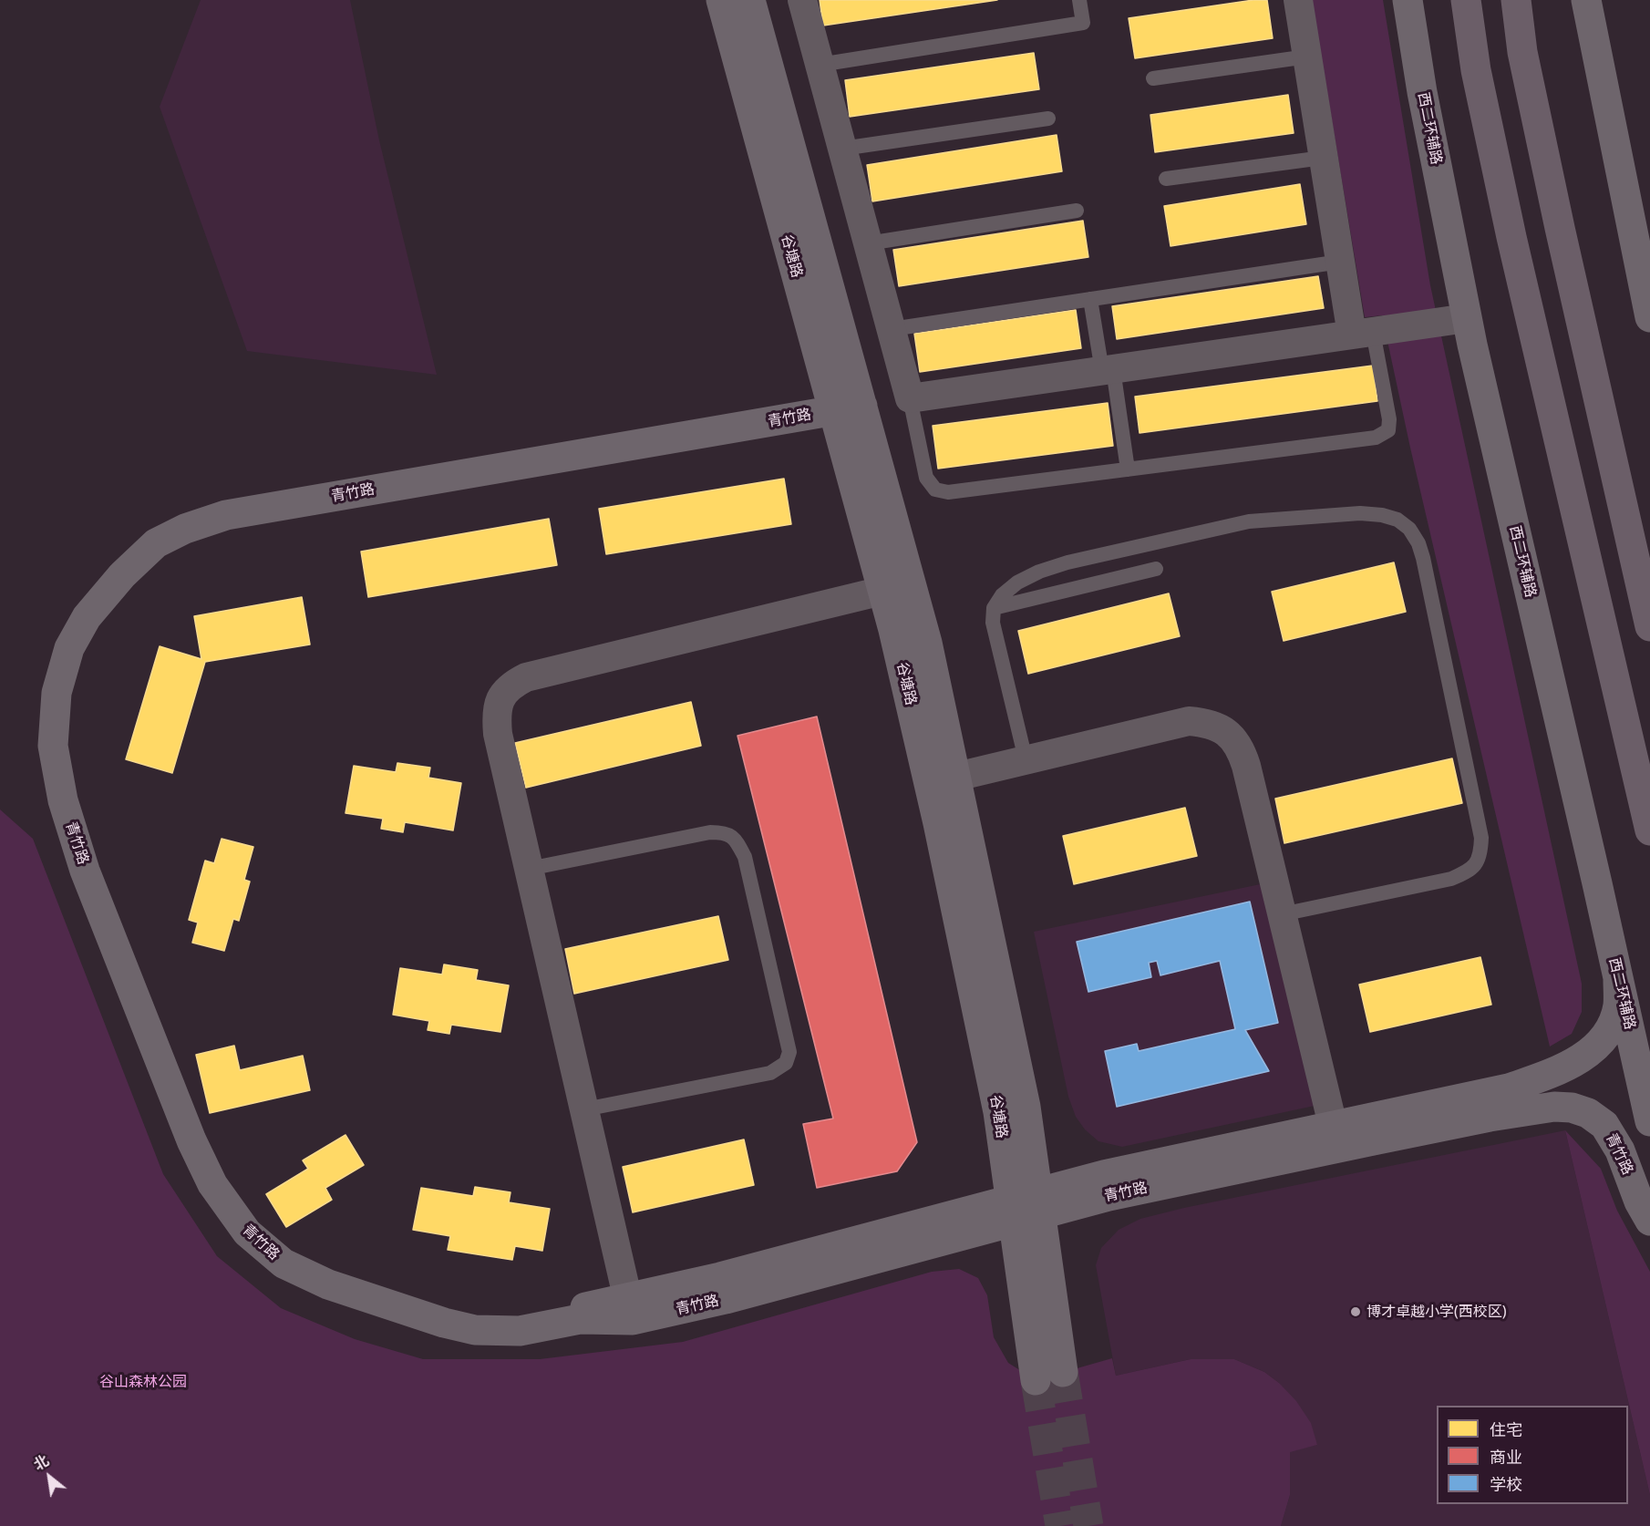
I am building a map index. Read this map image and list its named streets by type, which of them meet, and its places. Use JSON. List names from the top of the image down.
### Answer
{
  "streets": {
    "street": ["西二环辅路", "谷塘路", "青竹路"]
  },
  "crossings": [
    ["西二环辅路", "青竹路"],
    ["谷塘路", "青竹路"]
  ],
  "parks": ["谷山森林公园"],
  "places": ["博才卓越小学(西校区)"],
  "legend": ["住宅", "商业", "学校"],
  "north": "top left"
}
